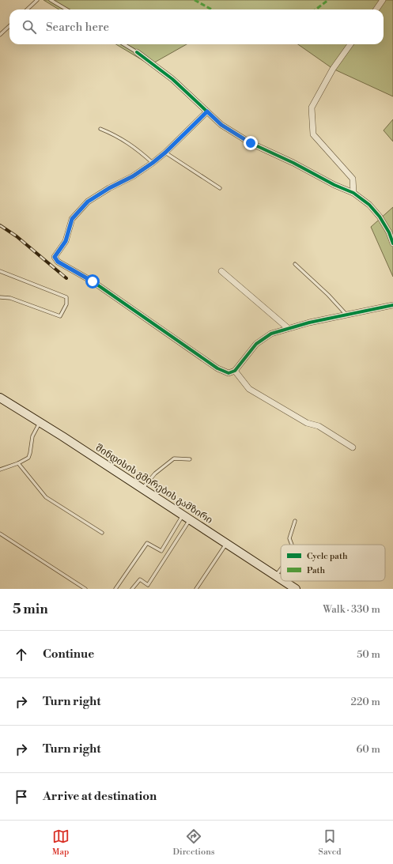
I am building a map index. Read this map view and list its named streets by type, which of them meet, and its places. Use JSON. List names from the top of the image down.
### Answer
{
  "streets": {
    "main road": ["შინდისის გმირების გამზირი"]
  },
  "legend": ["Cycle path", "Path"],
  "page": {
    "search": "Search here",
    "heading": ["5 min", "Walk · 330 m"],
    "list": [
      ["Continue", "50 m"],
      ["Turn right", "220 m"],
      ["Turn right", "60 m"],
      "Arrive at destination"
    ],
    "nav": ["Map", "Directions", "Saved"]
  }
}
